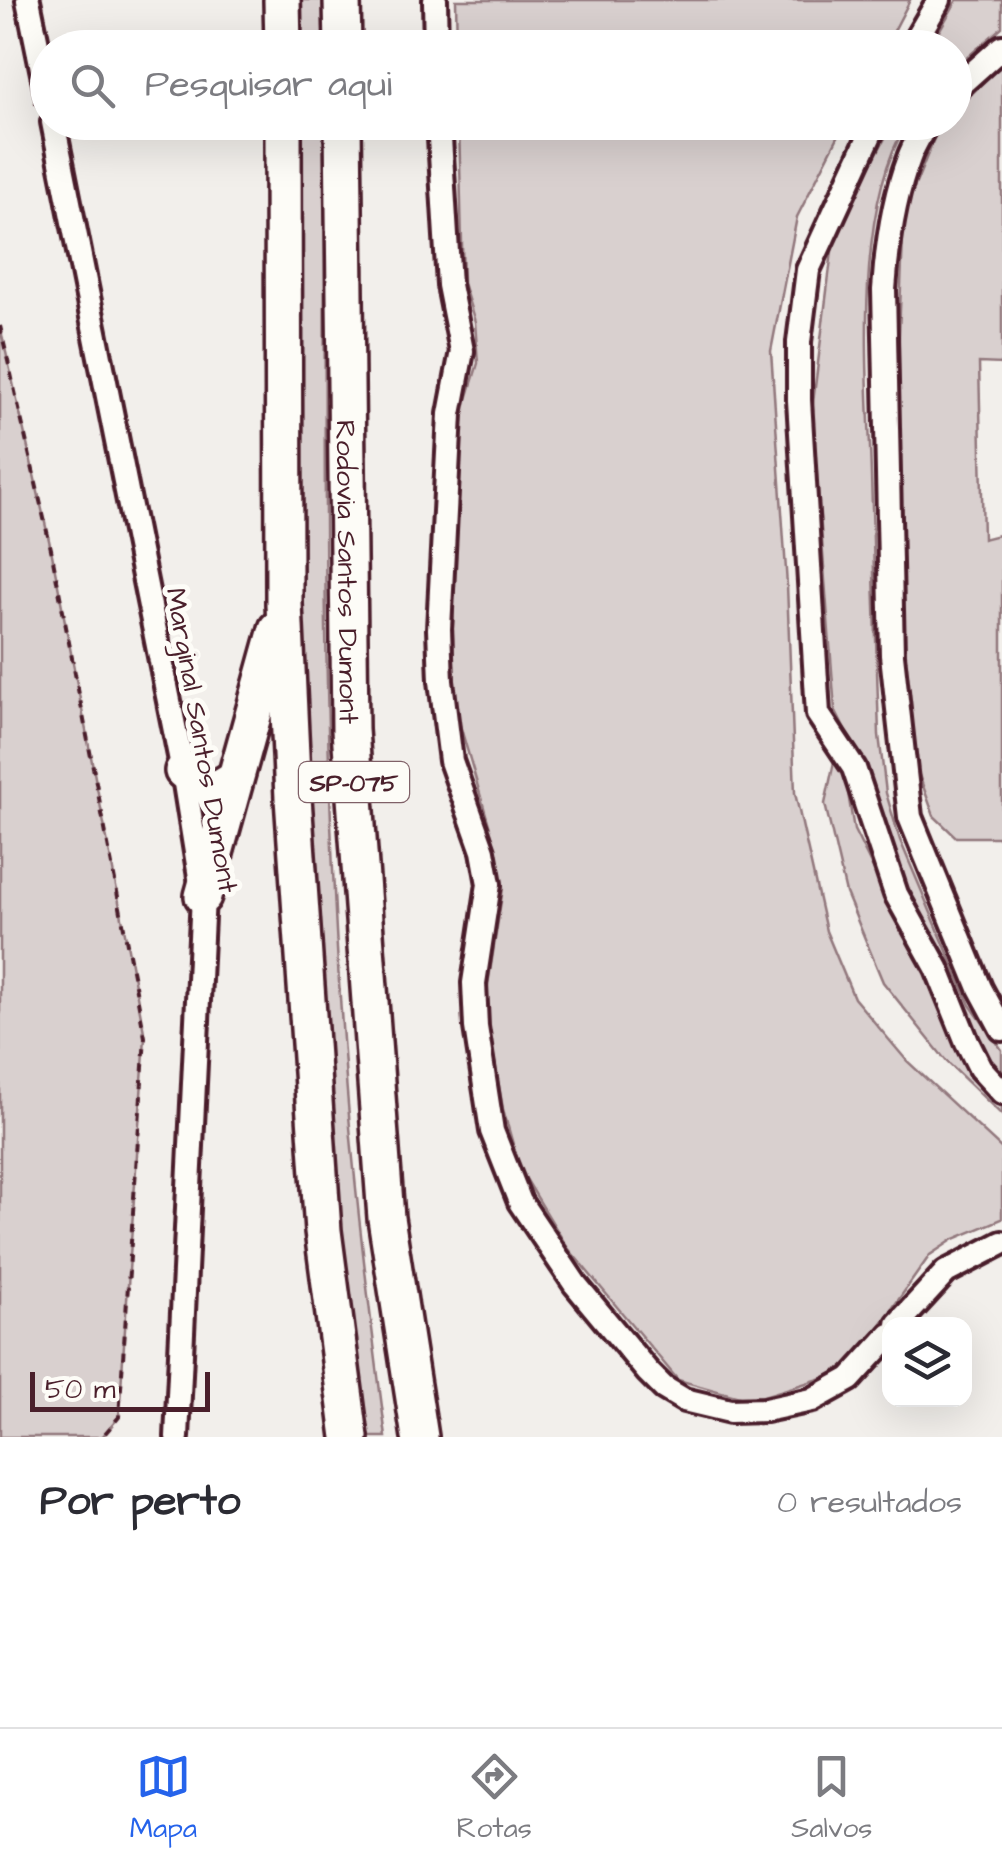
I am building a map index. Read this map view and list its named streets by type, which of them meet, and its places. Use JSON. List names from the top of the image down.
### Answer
{
  "streets": {
    "highway": ["Rodovia Santos Dumont", "SP-075"],
    "street": ["Marginal Santos Dumont"]
  },
  "scale_bar": "50 m",
  "page": {
    "search": "Pesquisar aqui",
    "scale": "50 m",
    "heading": ["Por perto", "0 resultados"],
    "nav": ["Mapa", "Rotas", "Salvos"]
  }
}
